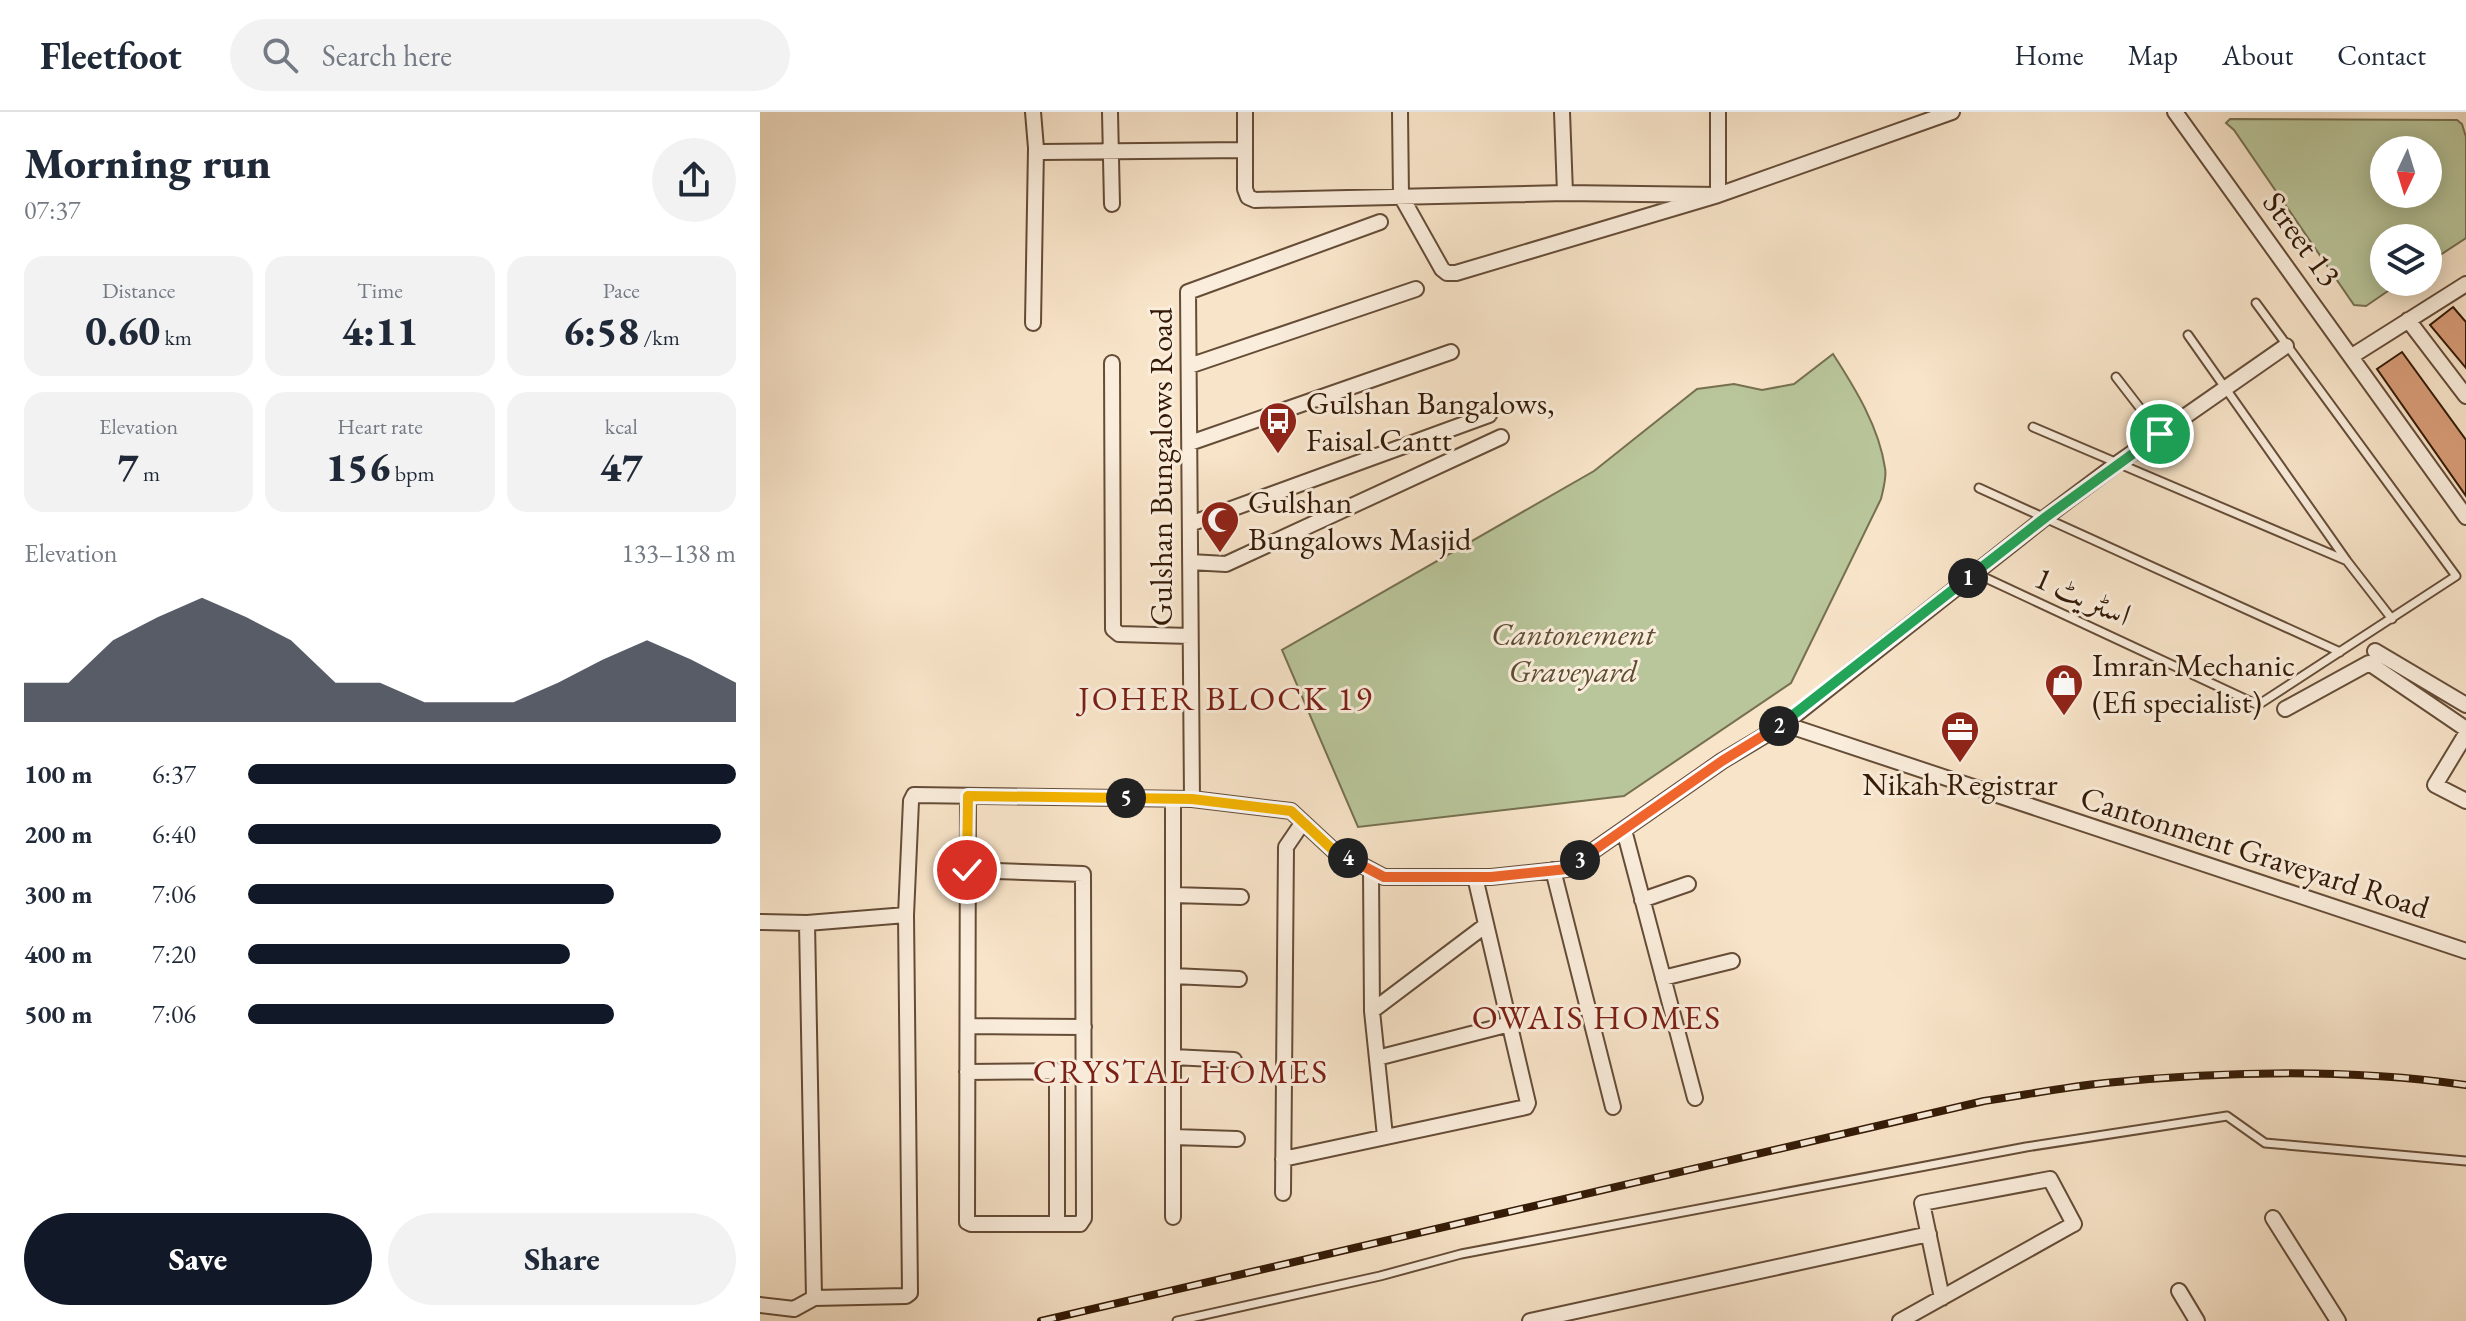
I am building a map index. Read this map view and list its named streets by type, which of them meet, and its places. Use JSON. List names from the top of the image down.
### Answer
{
  "streets": {
    "street": ["Street 13", "Gulshan Bungalows Road", "Cantonment Graveyard Road"],
    "lane": ["اسٹریٹ 1"]
  },
  "districts": ["JOHER BLOCK 19", "OWAIS HOMES", "CRYSTAL HOMES"],
  "parks": ["Cantonement Graveyard"],
  "places": {
    "bus stop": ["Gulshan Bangalows, Faisal Cantt"],
    "mosque": ["Gulshan Bungalows Masjid"],
    "shop": ["Imran Mechanic (Efi specialist)"],
    "office": ["Nikah Registrar"]
  },
  "north": "bottom",
  "page": {
    "header": "Fleetfoot",
    "search": "Search here",
    "nav": [
      "Home",
      "Map",
      "About",
      "Contact"
    ],
    "heading": ["Morning run", "07:37"],
    "stats": [
      ["Distance", "0.60 km"],
      ["Time", "4:11"],
      ["Pace", "6:58 /km"],
      ["Elevation", "7 m"],
      ["Heart rate", "156 bpm"],
      ["kcal", "47"]
    ],
    "chart": ["Elevation", "133–138 m"],
    "pins": [
      "1",
      "2",
      "5",
      "4",
      "3"
    ],
    "list": [
      {
        "name": "100 m",
        "note": "6:37"
      },
      {
        "name": "200 m",
        "note": "6:40"
      },
      {
        "name": "300 m",
        "note": "7:06"
      },
      {
        "name": "400 m",
        "note": "7:20"
      },
      {
        "name": "500 m",
        "note": "7:06"
      }
    ],
    "buttons": ["Save", "Share"]
  }
}
